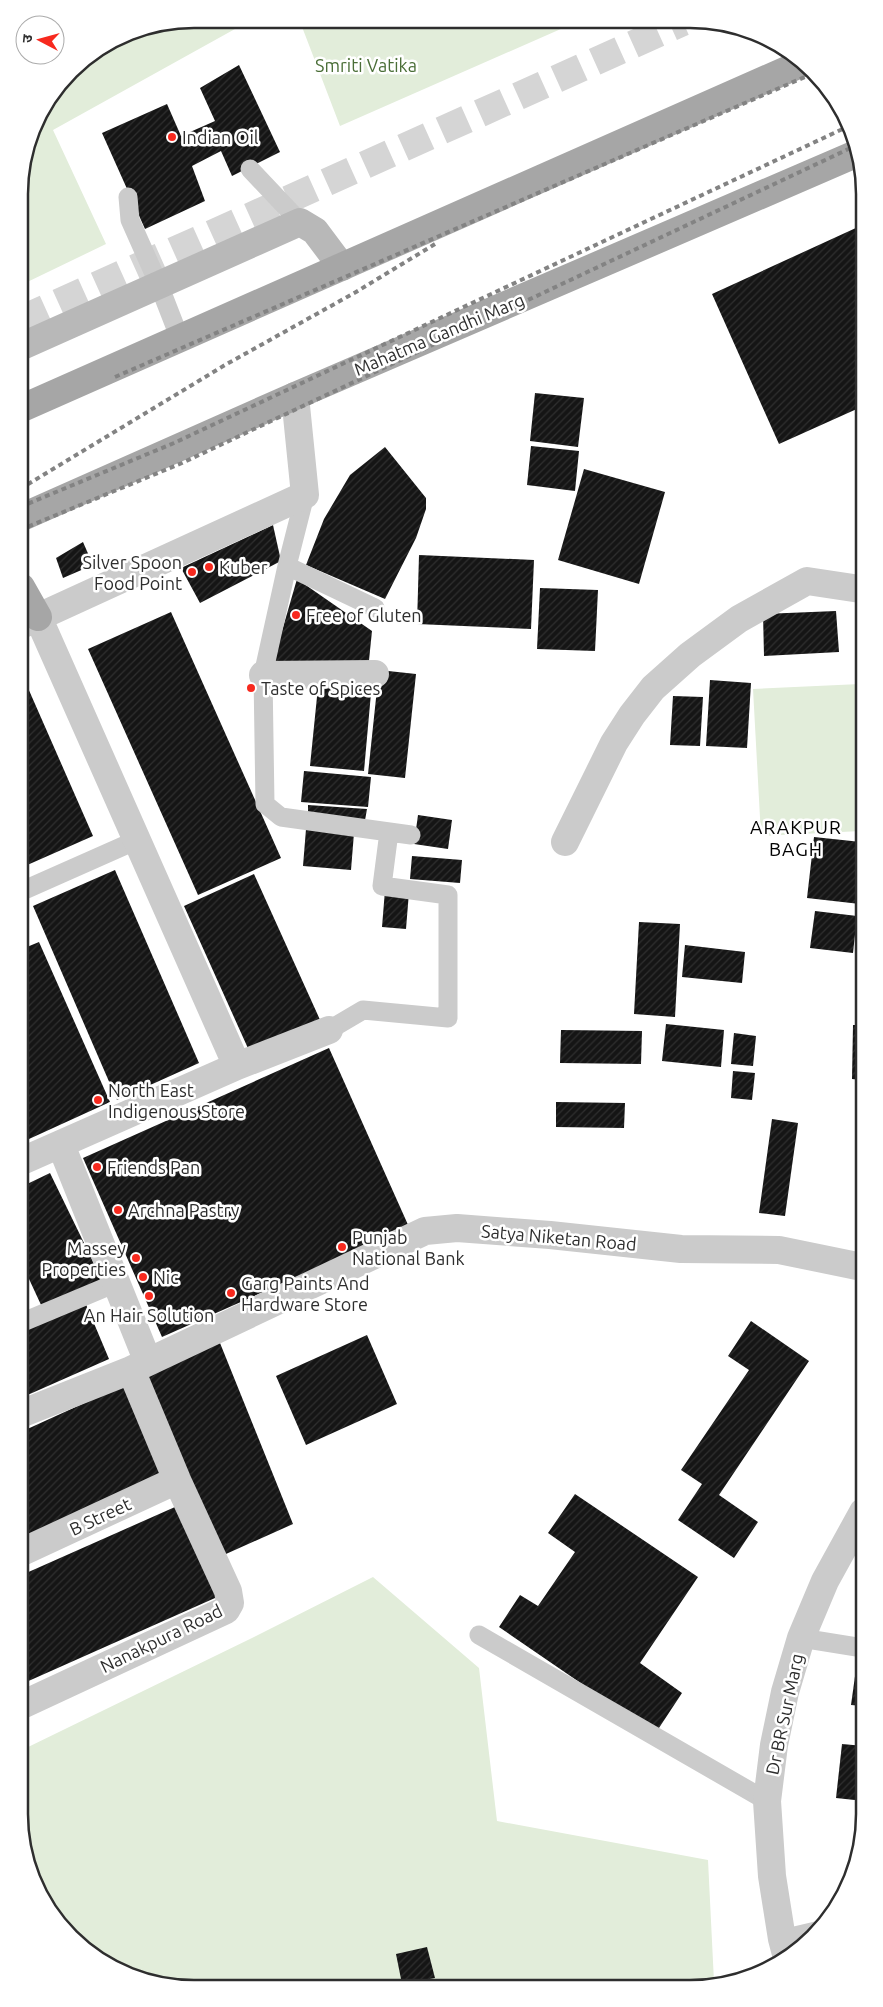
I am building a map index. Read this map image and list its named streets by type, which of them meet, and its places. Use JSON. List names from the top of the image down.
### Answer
{
  "streets": {
    "main road": ["Mahatma Gandhi Marg"],
    "street": [
      "Satya Niketan Road",
      "B Street",
      "Nanakpura Road",
      "Dr BR Sur Marg"
    ]
  },
  "crossings": [
    ["B Street", "Nanakpura Road"]
  ],
  "districts": ["ARAKPUR BAGH"],
  "parks": ["Smriti Vatika"],
  "places": [
    "Indian Oil",
    "Kuber",
    "Silver Spoon Food Point",
    "Free of Gluten",
    "Taste of Spices",
    "North East Indigenous Store",
    "Friends Pan",
    "Archna Pastry",
    "Punjab National Bank",
    "Massey Properties",
    "Nic",
    "Garg Paints And Hardware Store",
    "An Hair Solution"
  ],
  "north": "left"
}
